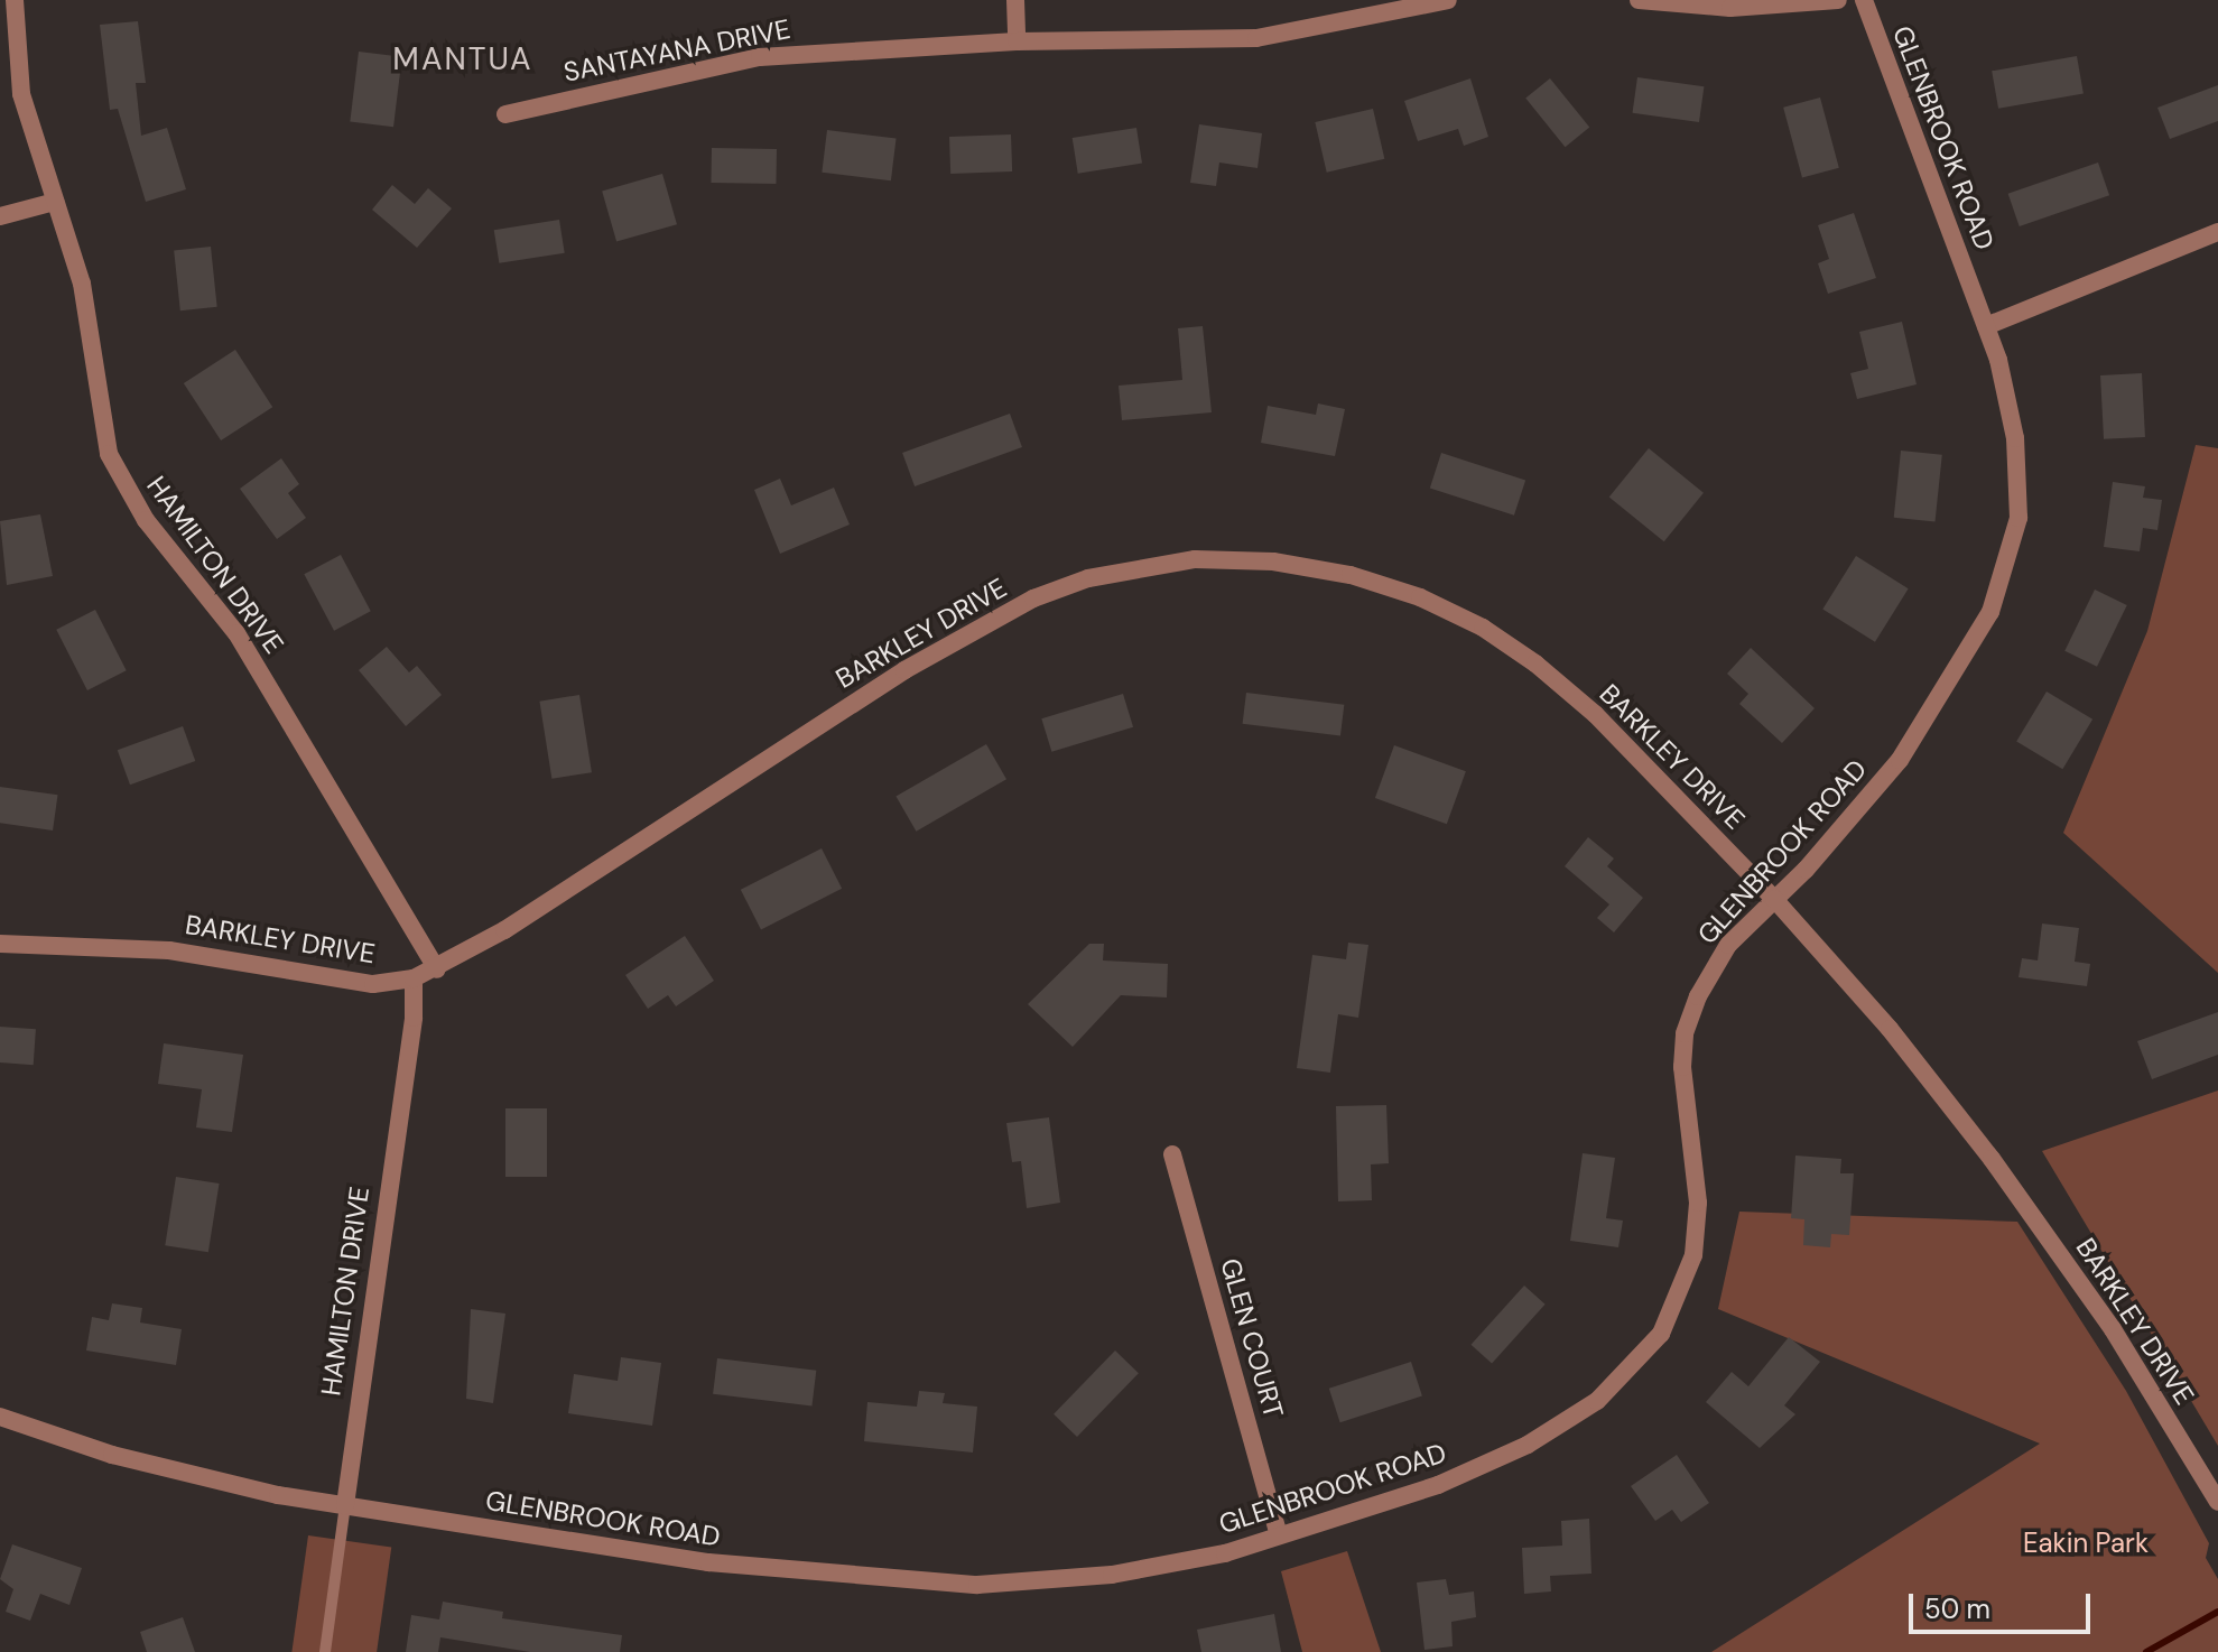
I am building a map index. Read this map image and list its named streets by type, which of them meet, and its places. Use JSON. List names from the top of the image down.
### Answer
{
  "streets": {
    "street": [
      "SANTAYANA DRIVE",
      "GLENBROOK ROAD",
      "HAMILTON DRIVE",
      "BARKLEY DRIVE",
      "GLEN COURT"
    ]
  },
  "crossings": [
    ["GLENBROOK ROAD", "HAMILTON DRIVE"],
    ["GLENBROOK ROAD", "BARKLEY DRIVE"],
    ["GLENBROOK ROAD", "GLEN COURT"],
    ["HAMILTON DRIVE", "BARKLEY DRIVE"]
  ],
  "districts": ["MANTUA"],
  "parks": ["Eakin Park"],
  "scale_bar": "50 m"
}
